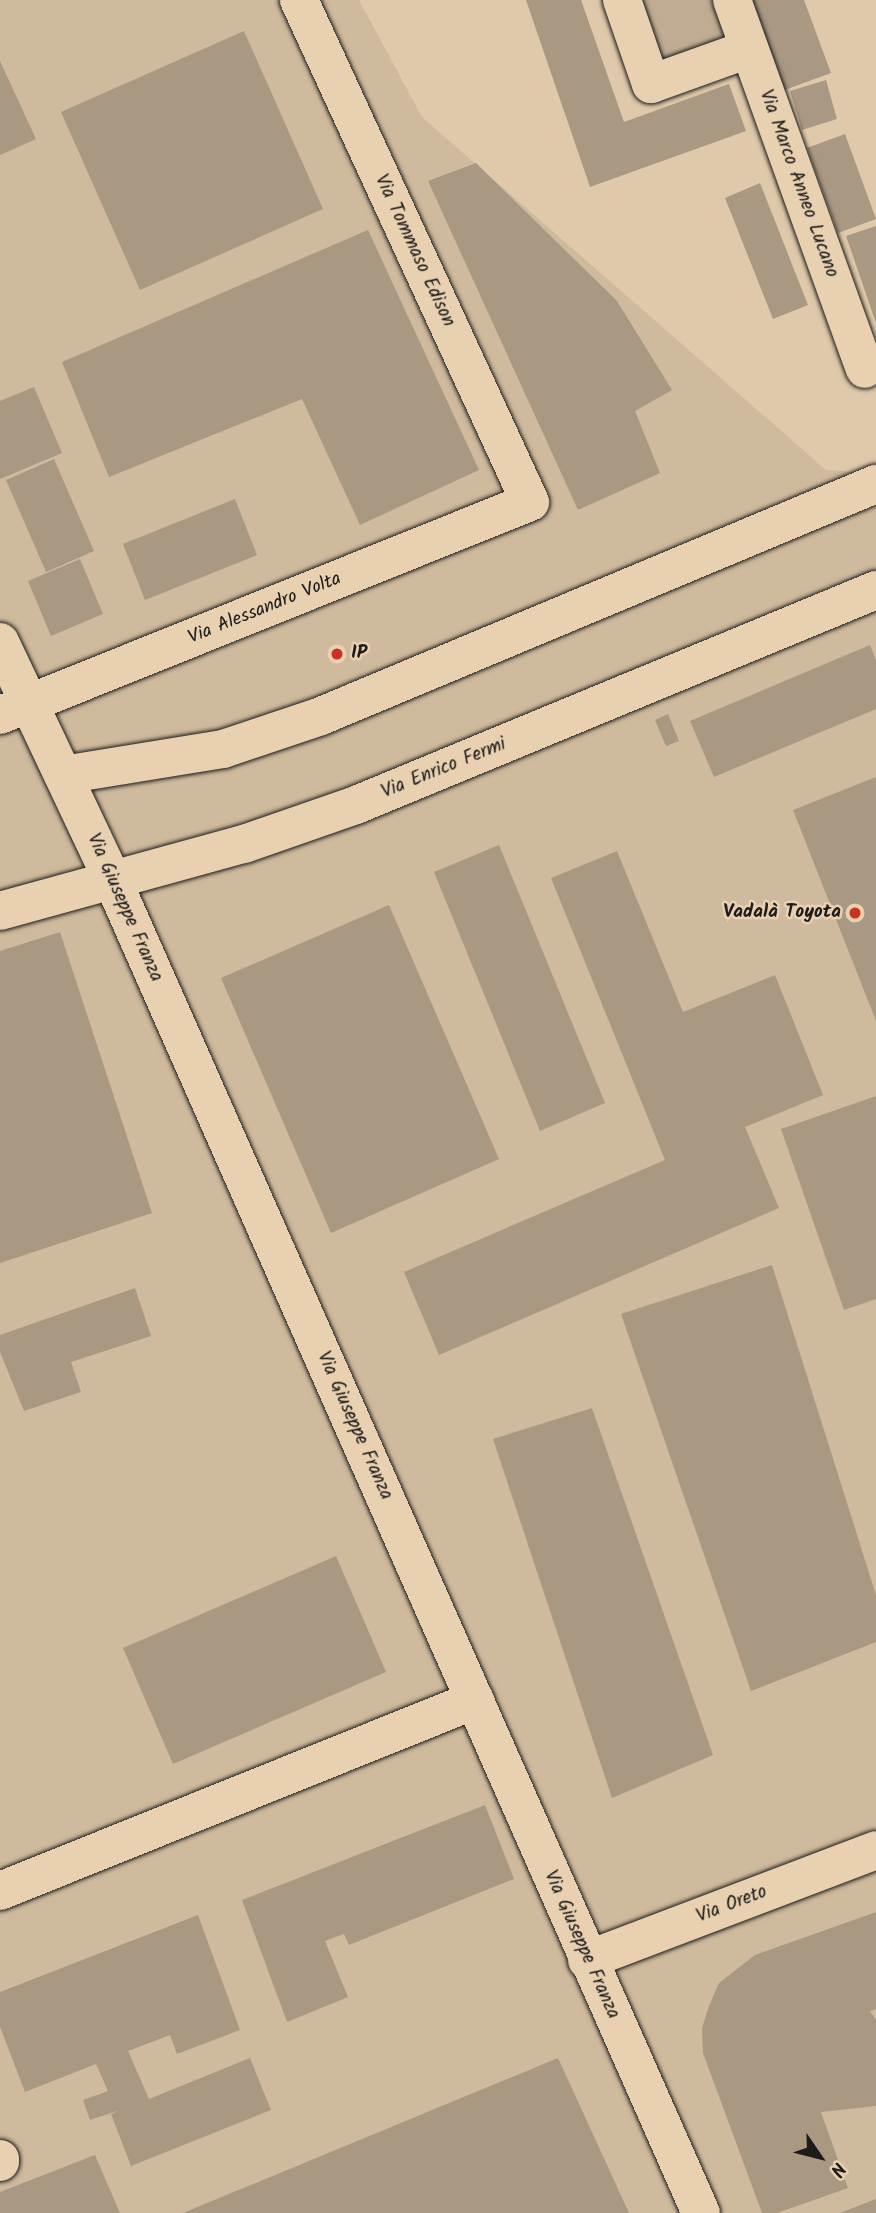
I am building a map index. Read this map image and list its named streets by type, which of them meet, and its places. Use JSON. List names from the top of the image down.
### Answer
{
  "streets": {
    "street": [
      "Via Marco Anneo Lucano",
      "Via Tommaso Edison",
      "Via Alessandro Volta",
      "Via Enrico Fermi",
      "Via Giuseppe Franza",
      "Via Oreto"
    ]
  },
  "crossings": [
    ["Via Tommaso Edison", "Via Alessandro Volta"],
    ["Via Alessandro Volta", "Via Giuseppe Franza"],
    ["Via Enrico Fermi", "Via Giuseppe Franza"],
    ["Via Giuseppe Franza", "Via Oreto"]
  ],
  "places": ["IP", "Vadalà Toyota"],
  "north": "bottom right"
}
